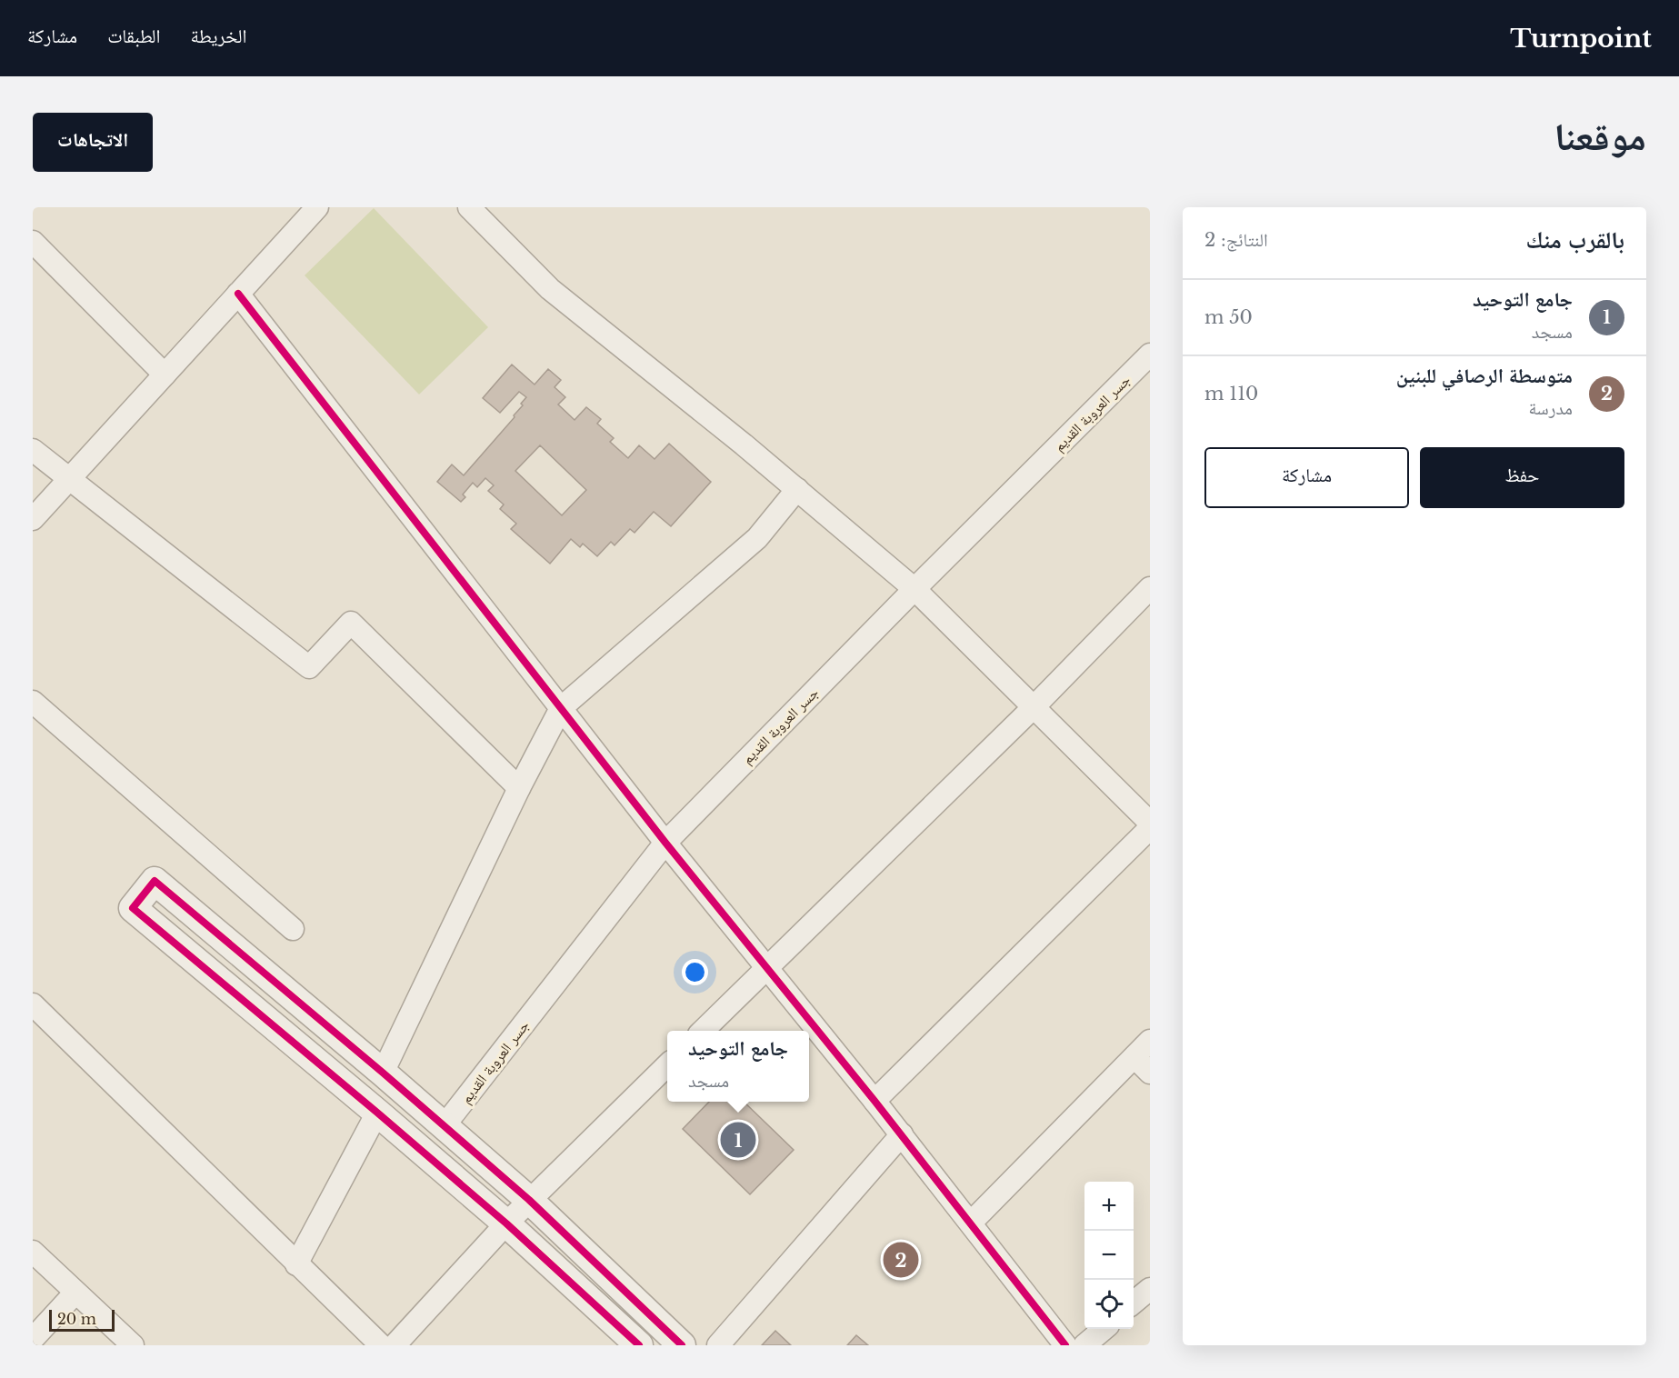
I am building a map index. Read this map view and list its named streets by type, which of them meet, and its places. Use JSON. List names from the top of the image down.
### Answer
{
  "streets": {
    "street": ["جسر العروبة القديم"]
  },
  "scale_bar": "20 m",
  "page": {
    "header": "Turnpoint",
    "nav": ["الخريطة", "الطبقات", "مشاركة"],
    "title": "موقعنا",
    "buttons": [
      "الاتجاهات",
      ["حفظ", "مشاركة"]
    ],
    "heading": ["بالقرب منك", "النتائج: 2"],
    "list": [
      {
        "mark": "1",
        "name": "جامع التوحيد",
        "note": "مسجد",
        "value": "50 m"
      },
      {
        "mark": "2",
        "name": "متوسطة الرصافي للبنين",
        "note": "مدرسة",
        "value": "110 m"
      }
    ],
    "popup": ["جامع التوحيد", "مسجد"],
    "pins": ["1", "2"],
    "map_buttons": ["+", "−"],
    "scale": "20 m"
  }
}
